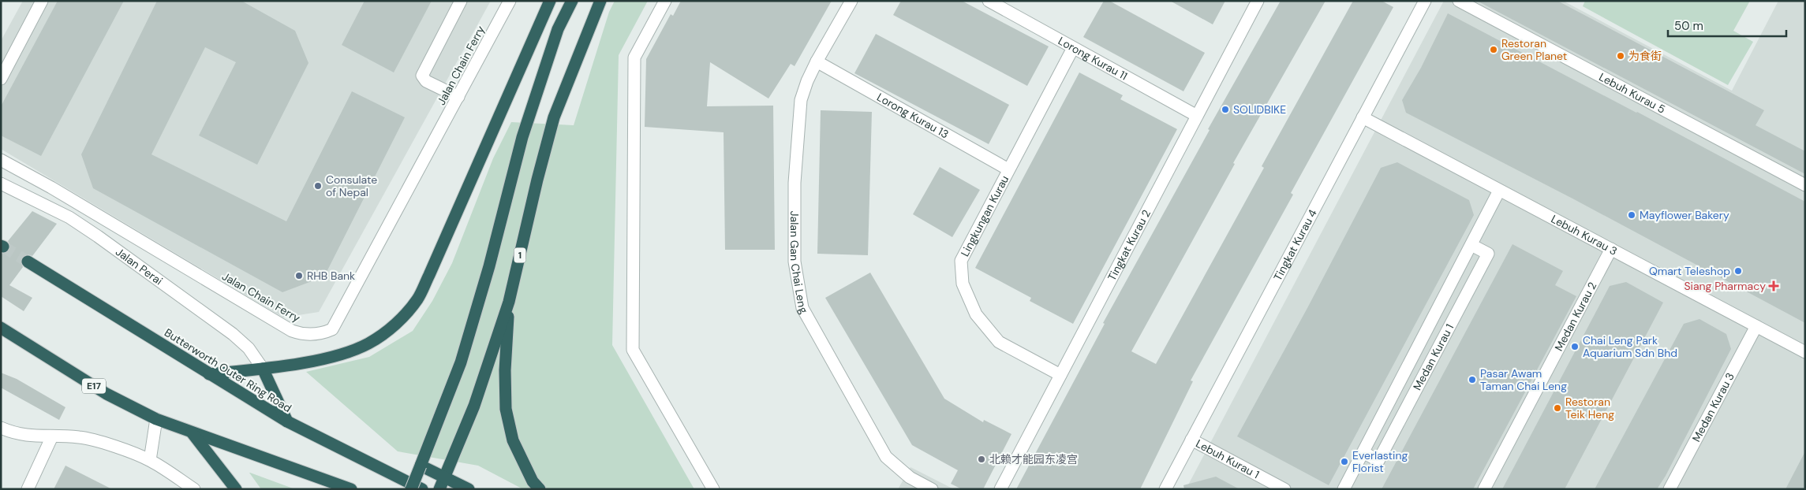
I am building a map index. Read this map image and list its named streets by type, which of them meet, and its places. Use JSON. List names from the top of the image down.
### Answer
{
  "streets": {
    "highway": ["1", "Butterworth Outer Ring Road", "E17"],
    "street": [
      "Lorong Kurau 11",
      "Jalan Chain Ferry",
      "Lebuh Kurau 5",
      "Lorong Kurau 13",
      "Lingkungan Kurau",
      "Lebuh Kurau 3",
      "Tingkat Kurau 2",
      "Tingkat Kurau 4",
      "Jalan Gan Chai Leng",
      "Jalan Perai",
      "Medan Kurau 2",
      "Medan Kurau 1",
      "Medan Kurau 3",
      "Lebuh Kurau 1"
    ]
  },
  "crossings": [
    ["Lorong Kurau 11", "Lingkungan Kurau"],
    ["Lorong Kurau 11", "Tingkat Kurau 2"],
    ["Lorong Kurau 13", "Lingkungan Kurau"],
    ["Lorong Kurau 13", "Jalan Gan Chai Leng"],
    ["Lingkungan Kurau", "Tingkat Kurau 2"],
    ["Lebuh Kurau 3", "Tingkat Kurau 4"],
    ["Lebuh Kurau 3", "Medan Kurau 2"],
    ["Lebuh Kurau 3", "Medan Kurau 1"],
    ["Lebuh Kurau 3", "Medan Kurau 3"],
    ["Tingkat Kurau 4", "Lebuh Kurau 1"]
  ],
  "places": {
    "other": [
      "Restoran Green Planet",
      "为食街",
      "SOLIDBIKE",
      "Consulate of Nepal",
      "Mayflower Bakery",
      "Qmart Teleshop",
      "RHB Bank",
      "Chai Leng Park Aquarium Sdn Bhd",
      "Pasar Awam Taman Chai Leng",
      "Restoran Teik Heng",
      "北赖才能园东凌宫",
      "Everlasting Florist"
    ],
    "health": ["Siang Pharmacy"]
  },
  "scale_bar": "50 m"
}
